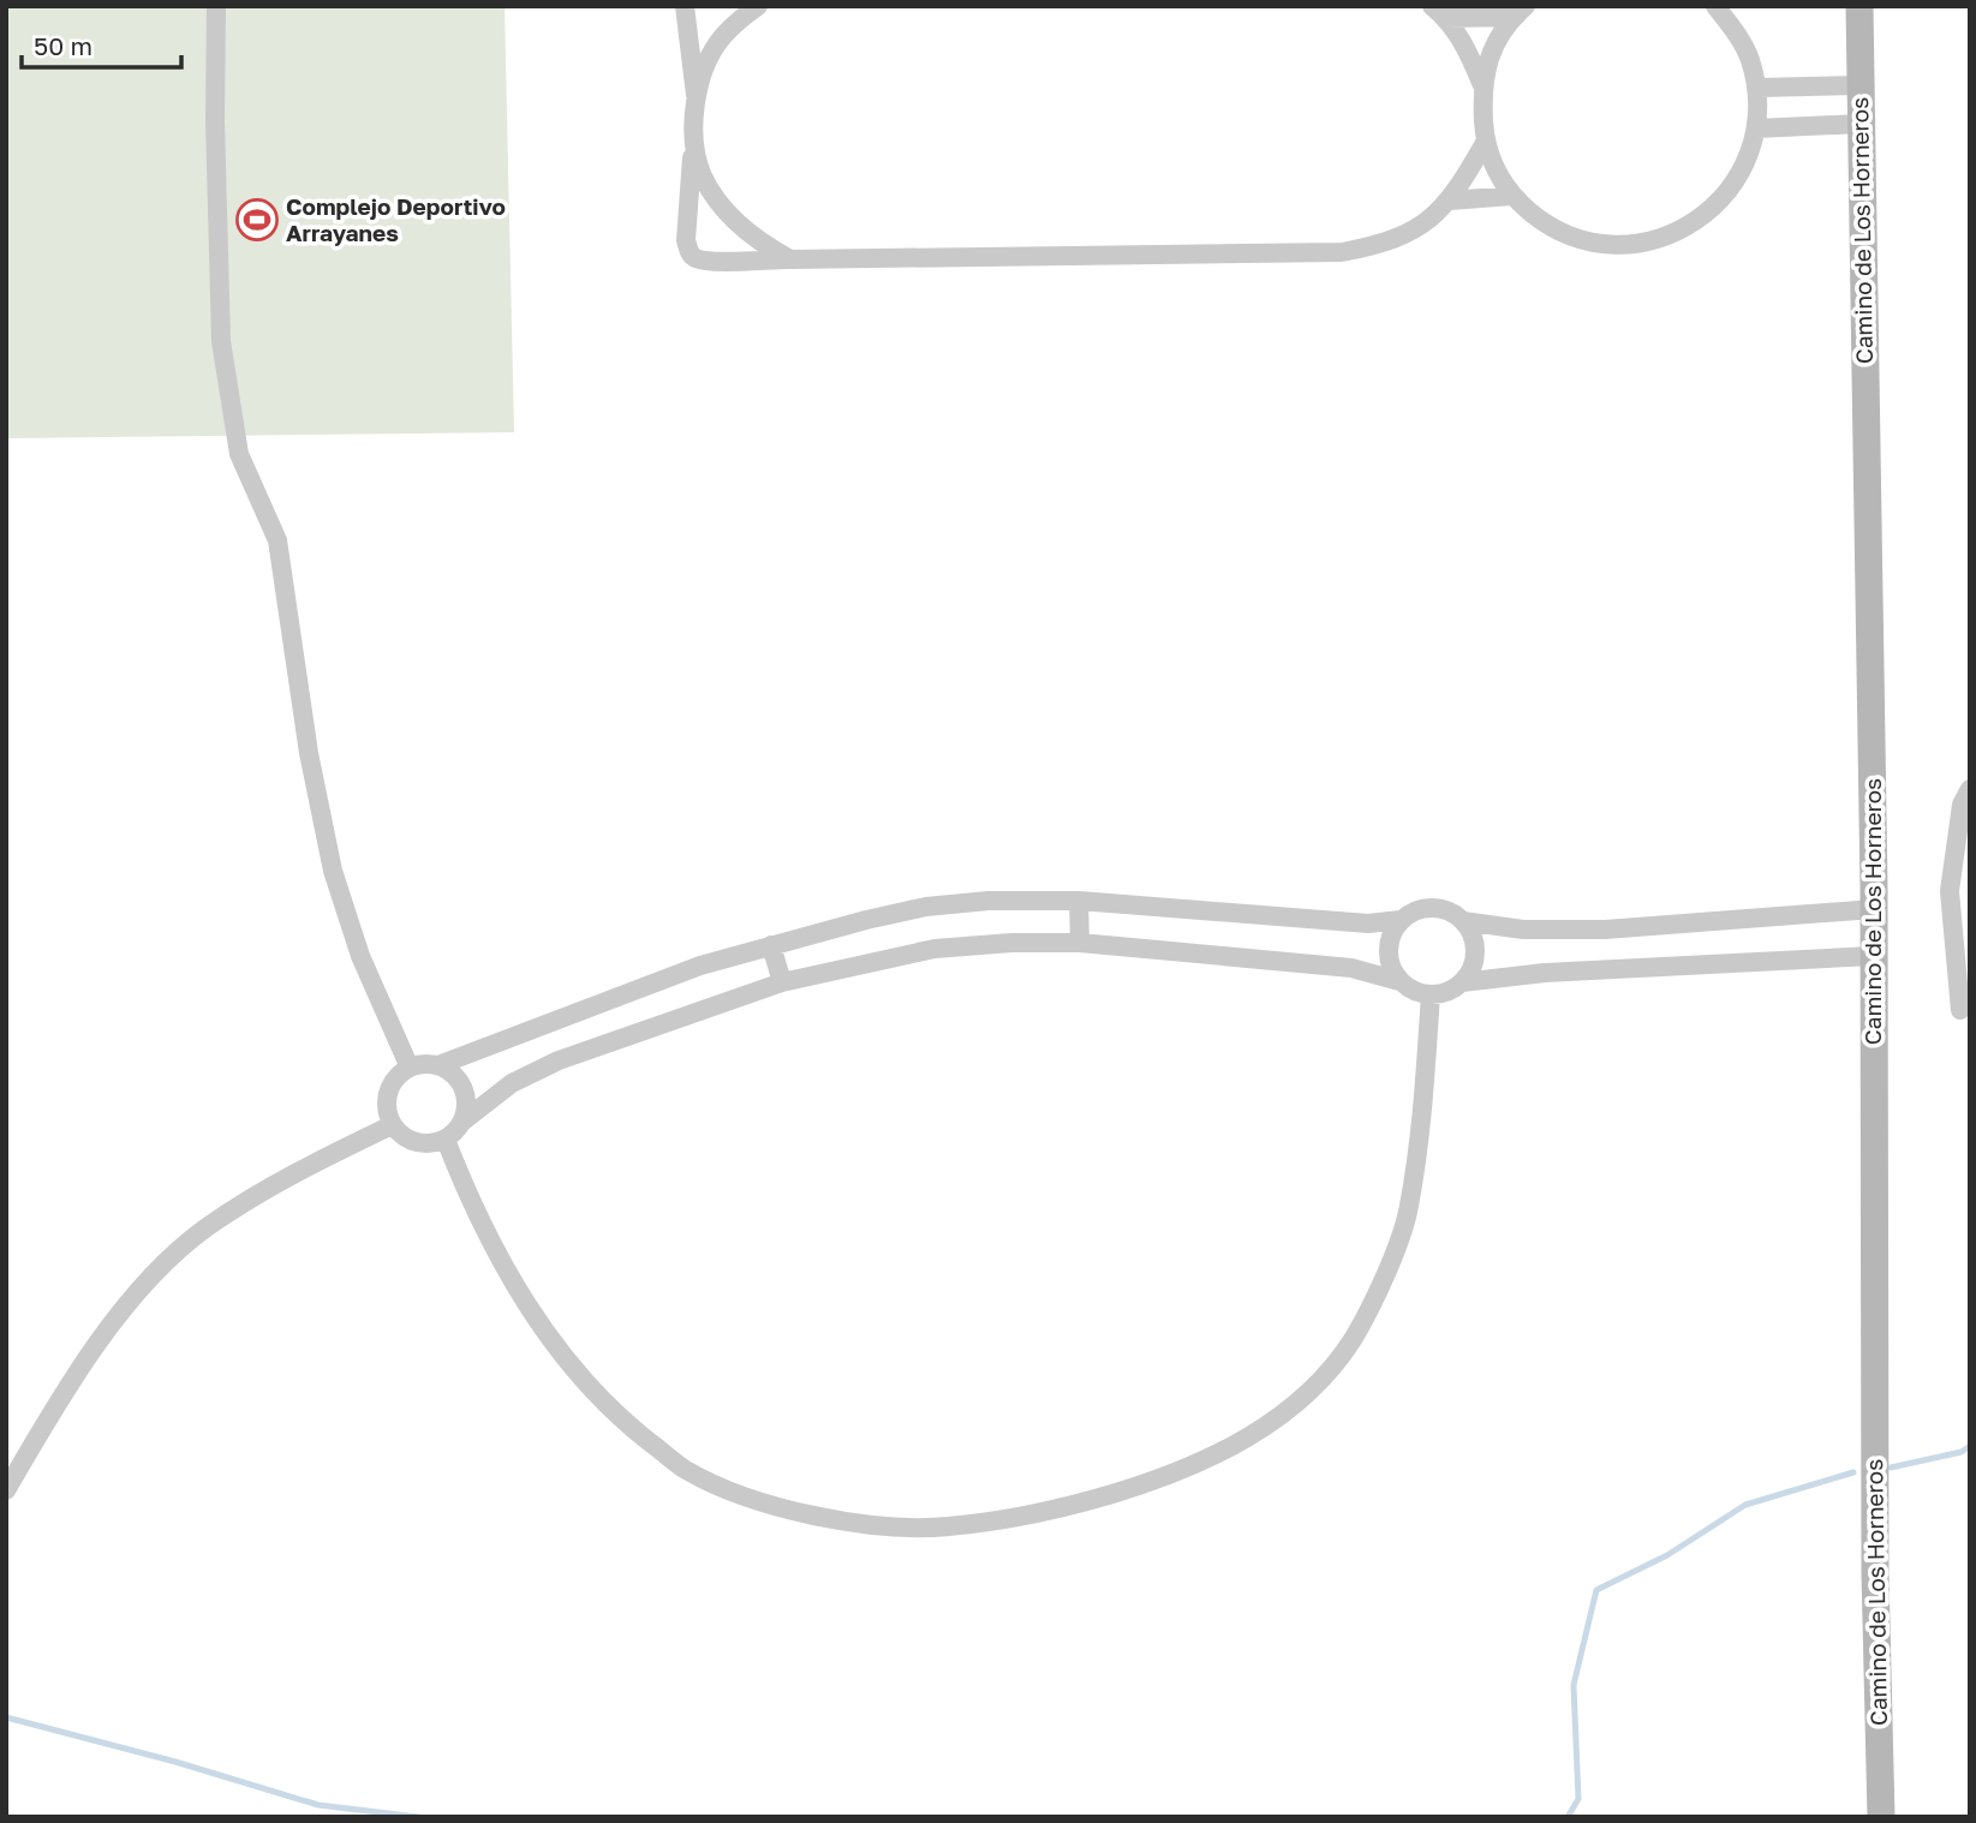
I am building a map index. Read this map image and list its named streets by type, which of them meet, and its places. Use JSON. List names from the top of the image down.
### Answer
{
  "streets": {
    "street": ["Camino de Los Horneros"]
  },
  "places": {
    "sports": ["Complejo Deportivo Arrayanes"]
  },
  "scale_bar": "50 m"
}
